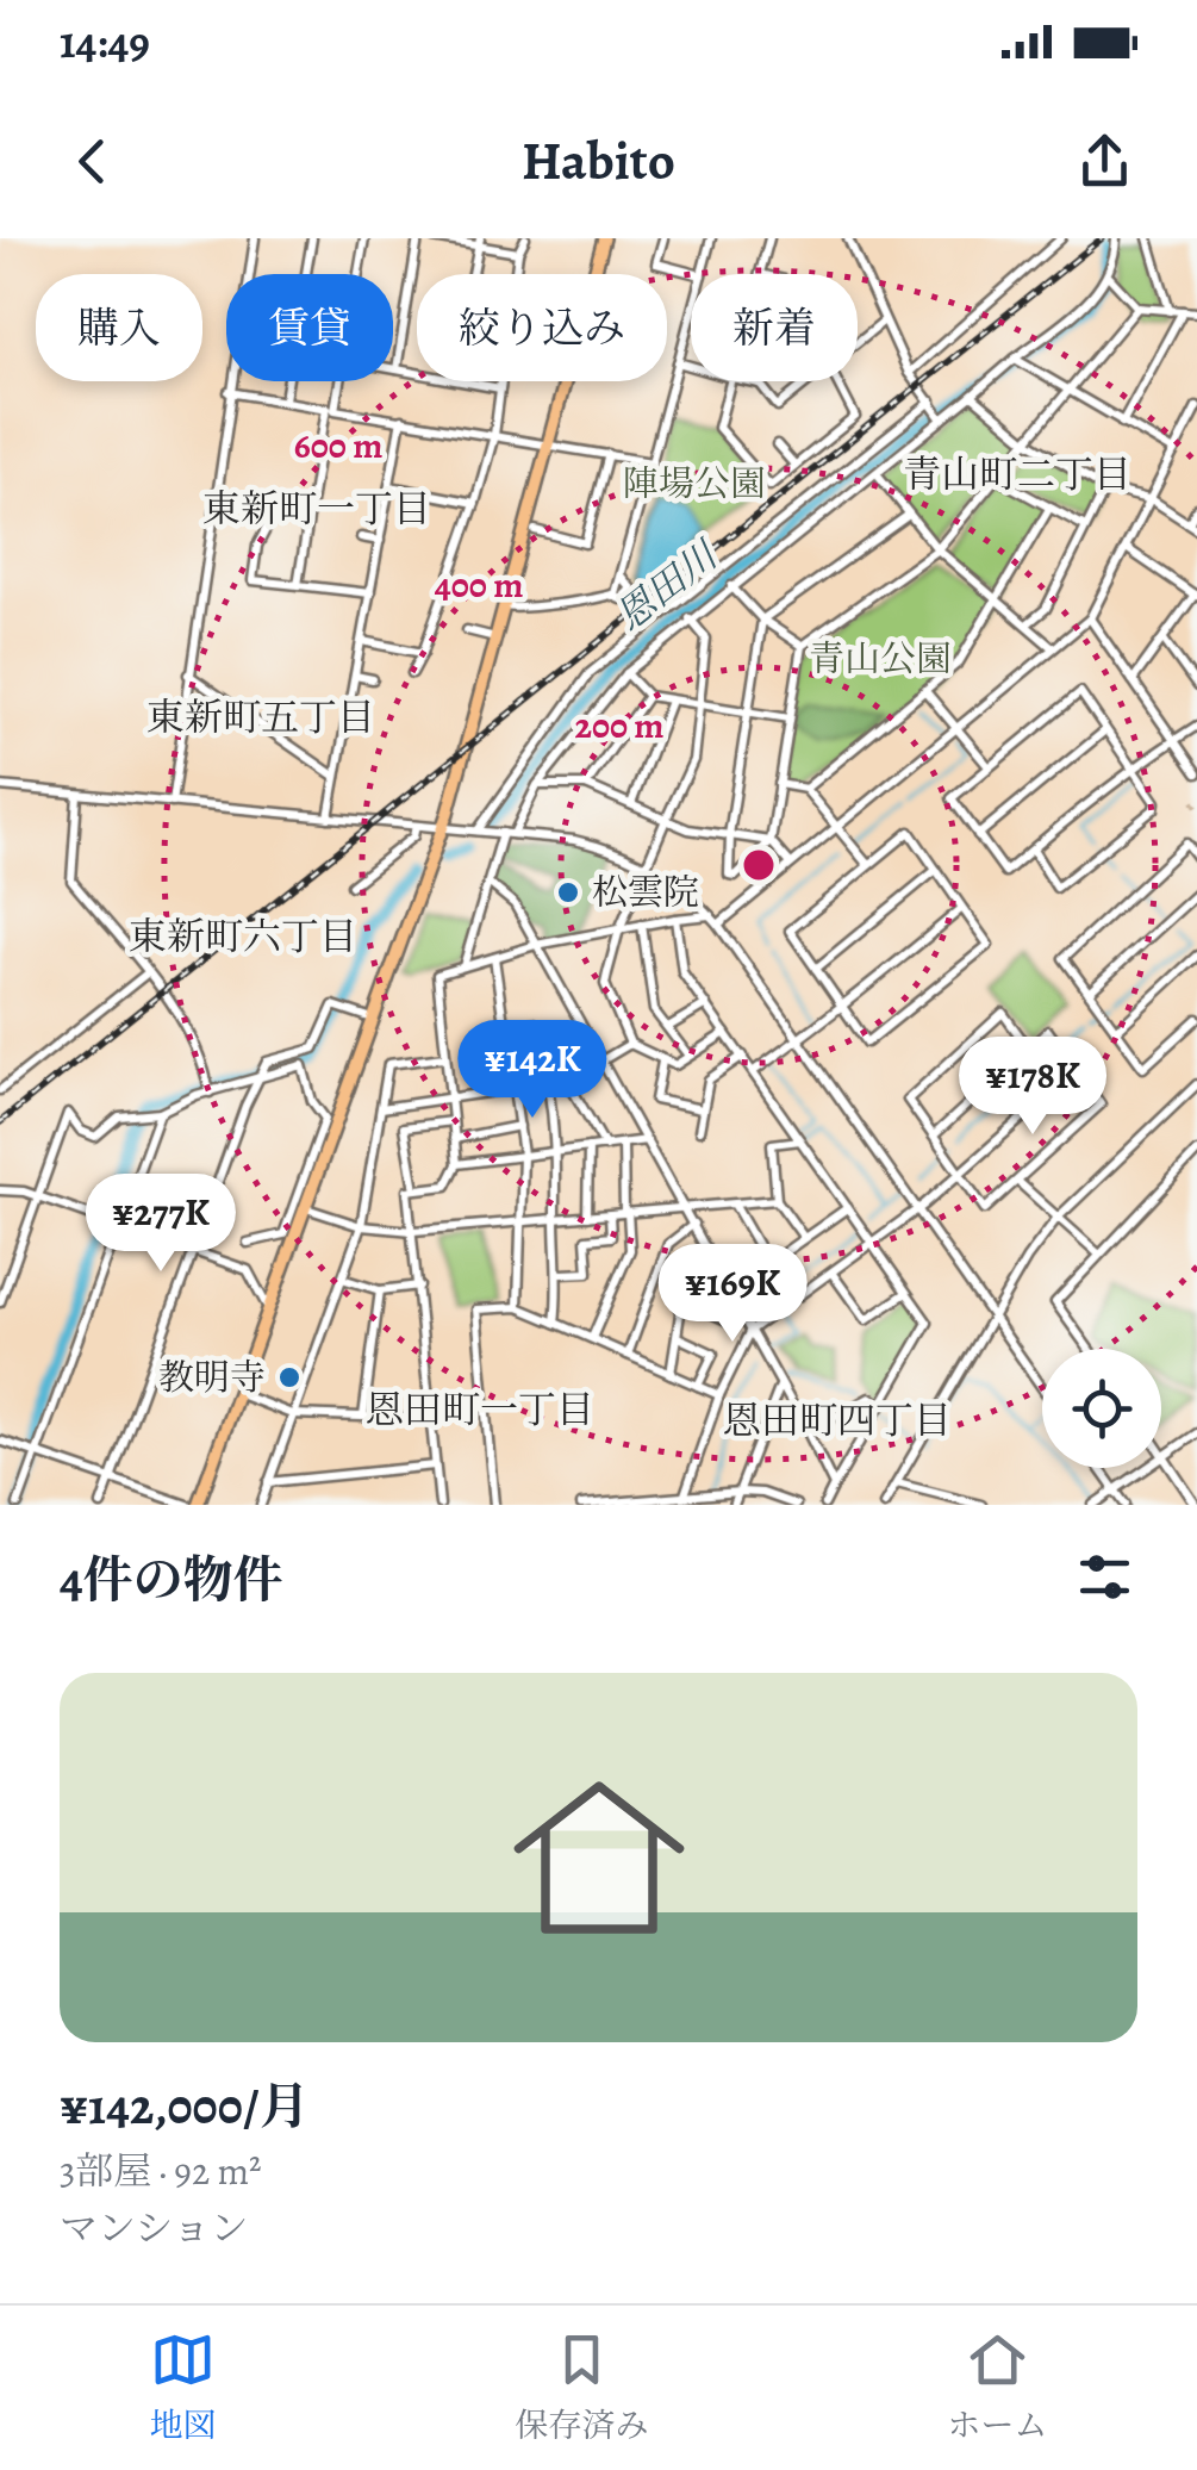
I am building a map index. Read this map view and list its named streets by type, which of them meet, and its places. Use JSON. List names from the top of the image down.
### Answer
{
  "districts": [
    "青山町二丁目",
    "東新町一丁目",
    "東新町五丁目",
    "東新町六丁目",
    "恩田町一丁目",
    "恩田町四丁目"
  ],
  "water": ["恩田川"],
  "parks": ["陣場公園", "青山公園"],
  "places": ["松雲院", "教明寺"],
  "page": {
    "status": "14:49",
    "header": "Habito",
    "chip": [
      "購入",
      "賃貸",
      "絞り込み",
      "新着"
    ],
    "price": [
      "¥142K",
      "¥178K",
      "¥277K",
      "¥169K"
    ],
    "heading": "4件の物件",
    "list": [
      {
        "name": "¥142,000/月",
        "note": "3部屋 · 92 m² · マンション"
      }
    ],
    "tabs": ["地図", "保存済み", "ホーム"]
  },
  "rings": ["600 m", "400 m", "200 m"]
}
